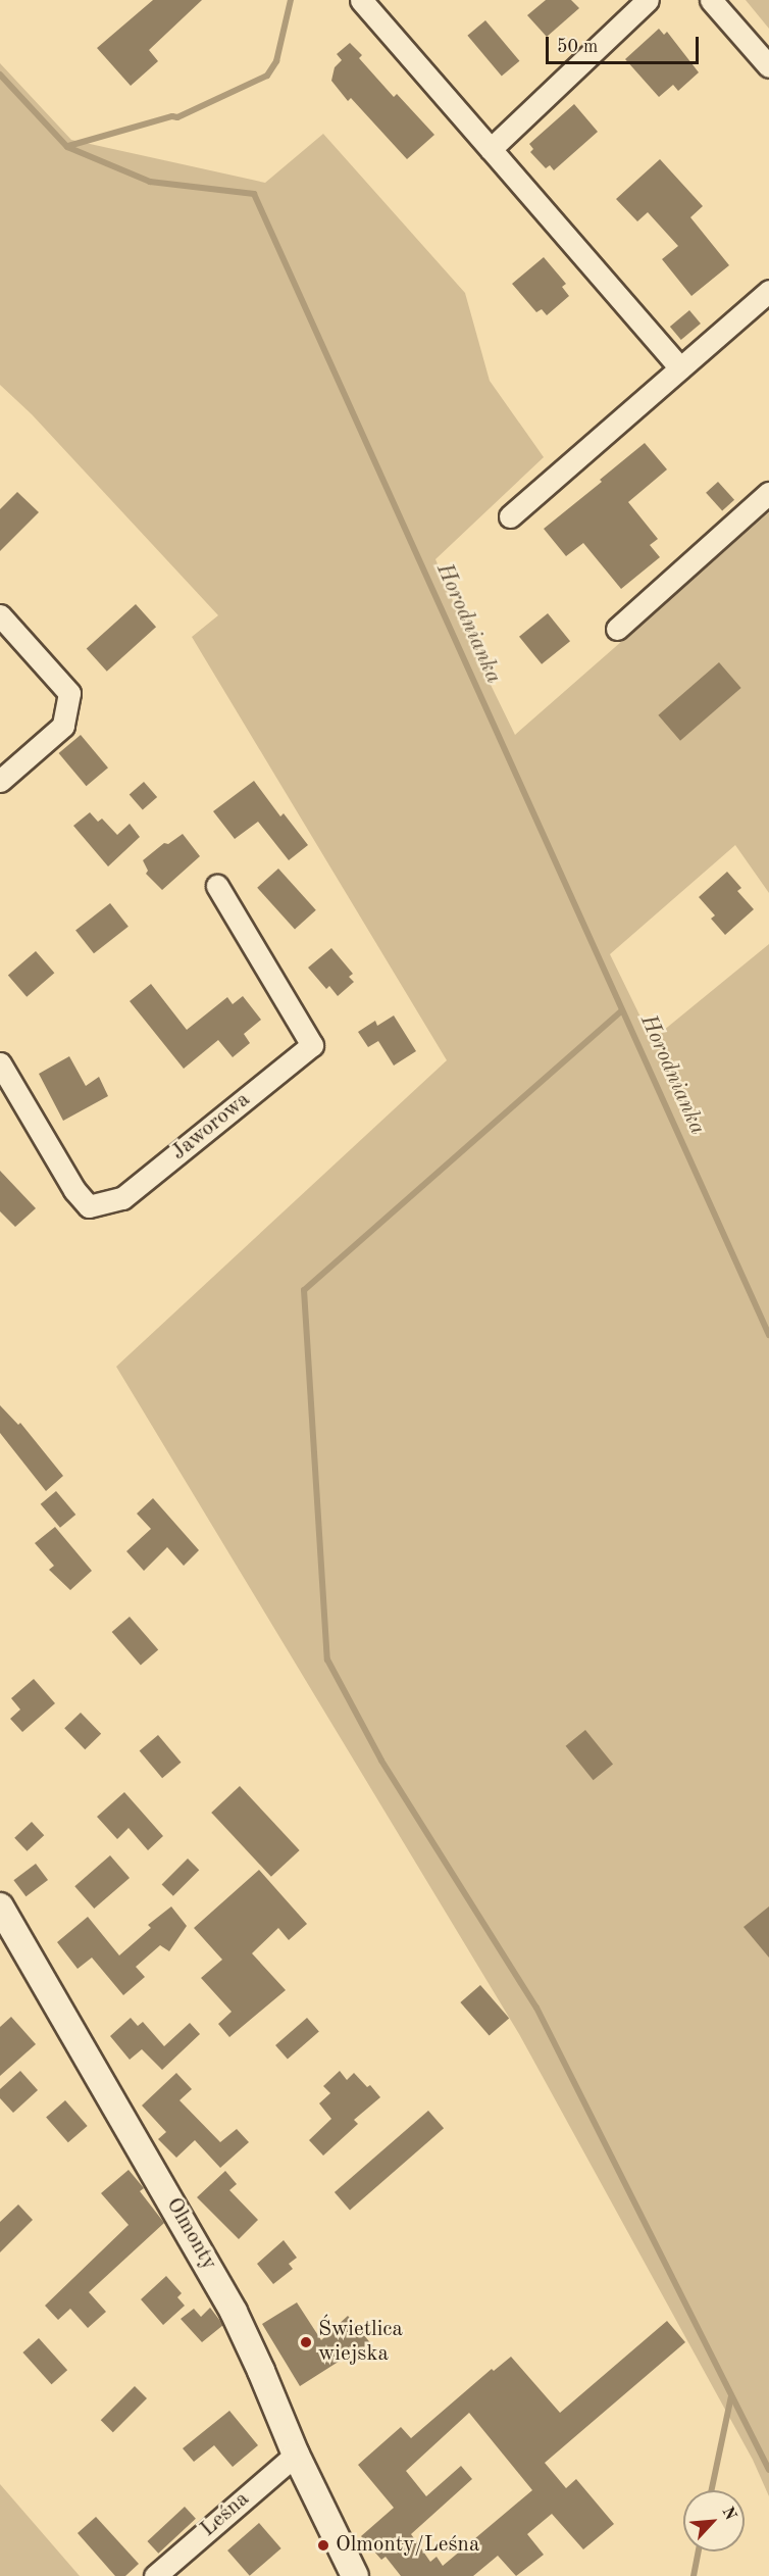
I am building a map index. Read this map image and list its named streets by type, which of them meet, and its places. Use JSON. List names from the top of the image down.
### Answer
{
  "streets": {
    "street": ["Jaworowa", "Olmonty", "Leśna"]
  },
  "crossings": [
    ["Olmonty", "Leśna"]
  ],
  "water": ["Horodnianka"],
  "places": ["Świetlica wiejska", "Olmonty/Leśna"],
  "scale_bar": "50 m",
  "north": "top right"
}
